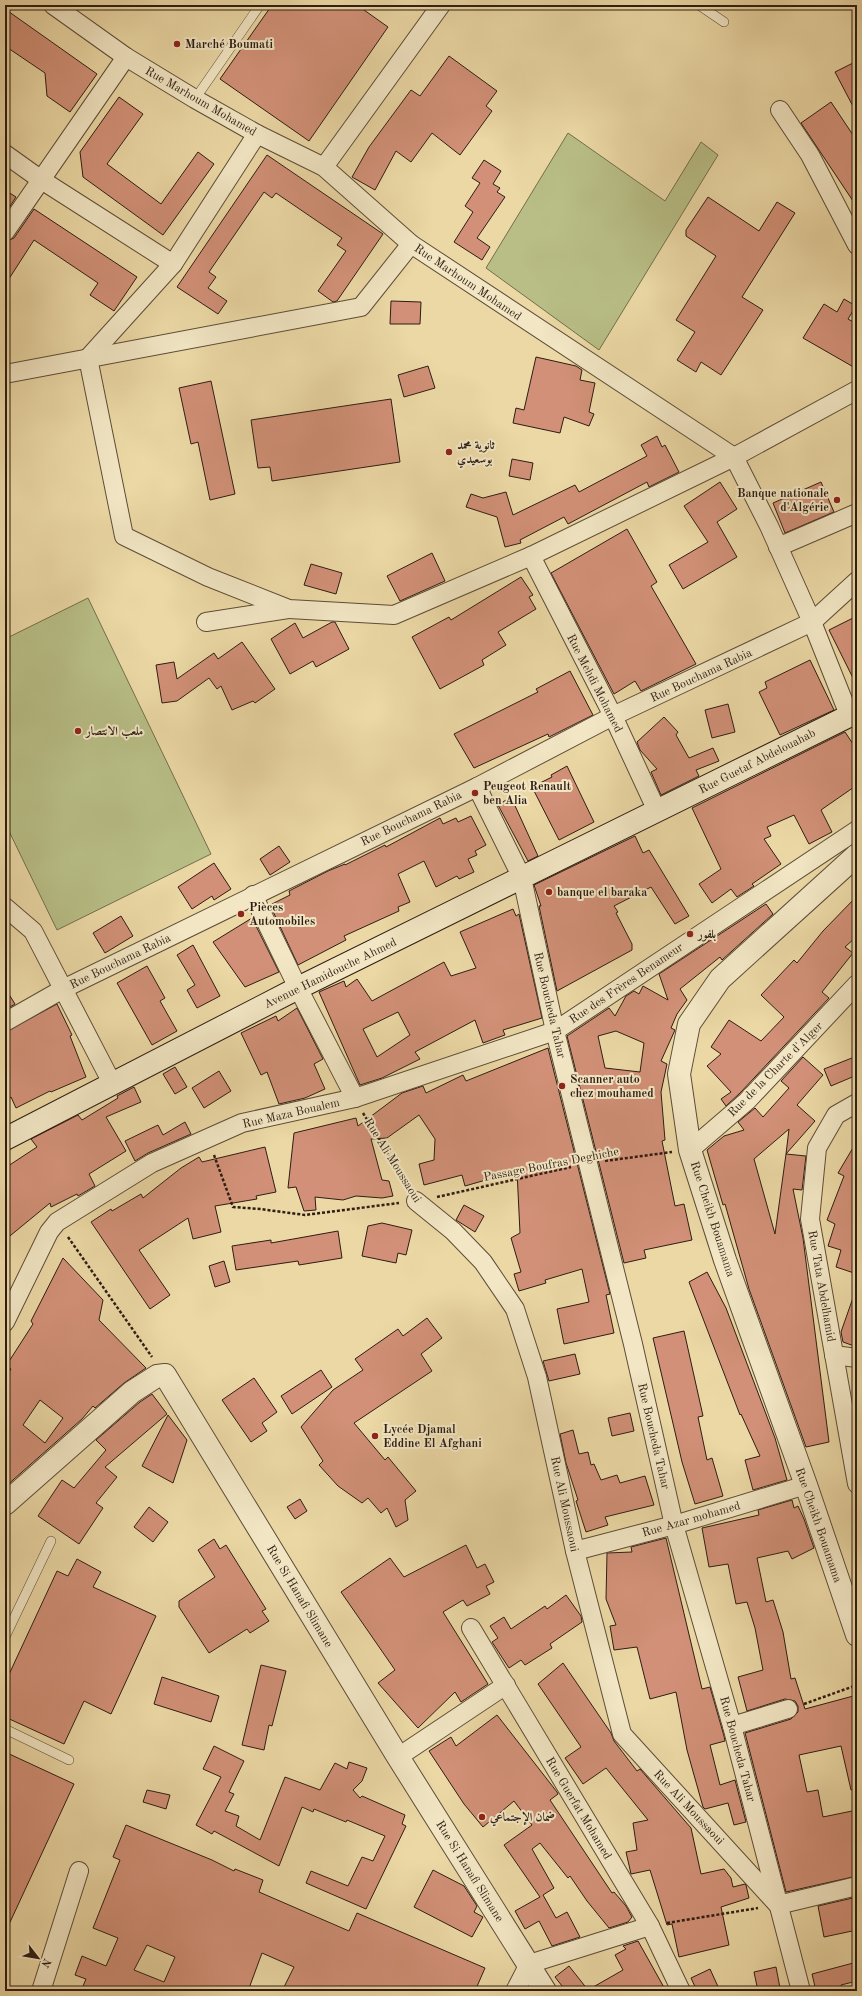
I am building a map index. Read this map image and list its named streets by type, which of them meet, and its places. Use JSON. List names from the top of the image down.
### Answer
{
  "streets": {
    "street": [
      "Rue Marhoum Mohamed",
      "Rue Bouchama Rabia",
      "Rue Mehdi Mohamed",
      "Rue Guetaf Abdelouahab",
      "Avenue Hamidouche Ahmed",
      "Rue des Frères Benameur",
      "Rue Boucheda Tahar",
      "Rue de la Charte d'Alger",
      "Rue Maza Boualem",
      "Rue Ali Moussaoui",
      "Rue Cheikh Bouamama",
      "Rue Tata Abdelhamid",
      "Rue Azar mohamed",
      "Rue Si Hanafi Slimane",
      "Rue Guerfat Mohamed"
    ],
    "path": ["Passage Boufras Deghiche"]
  },
  "crossings": [
    ["Rue Bouchama Rabia", "Rue Mehdi Mohamed"],
    ["Rue Bouchama Rabia", "Rue Boucheda Tahar"],
    ["Rue Mehdi Mohamed", "Rue Guetaf Abdelouahab"],
    ["Rue Mehdi Mohamed", "Avenue Hamidouche Ahmed"],
    ["Rue Guetaf Abdelouahab", "Avenue Hamidouche Ahmed"],
    ["Avenue Hamidouche Ahmed", "Rue Boucheda Tahar"],
    ["Rue des Frères Benameur", "Rue Boucheda Tahar"],
    ["Rue des Frères Benameur", "Rue Maza Boualem"],
    ["Rue Boucheda Tahar", "Rue Maza Boualem"],
    ["Rue Boucheda Tahar", "Rue Ali Moussaoui"],
    ["Rue Boucheda Tahar", "Passage Boufras Deghiche"],
    ["Rue Boucheda Tahar", "Rue Azar mohamed"],
    ["Rue de la Charte d'Alger", "Passage Boufras Deghiche"],
    ["Rue de la Charte d'Alger", "Rue Cheikh Bouamama"],
    ["Rue Maza Boualem", "Rue Ali Moussaoui"],
    ["Rue Maza Boualem", "Passage Boufras Deghiche"],
    ["Rue Ali Moussaoui", "Passage Boufras Deghiche"],
    ["Rue Ali Moussaoui", "Rue Azar mohamed"],
    ["Passage Boufras Deghiche", "Rue Cheikh Bouamama"],
    ["Rue Cheikh Bouamama", "Rue Azar mohamed"]
  ],
  "places": [
    "Marché Boumati",
    "ثانوية محمد بوسعيدي",
    "Banque nationale d'Algérie",
    "ملعب الانتصار",
    "Peugeot Renault ben Alia",
    "banque el baraka",
    "Pièces Automobiles",
    "بلفور",
    "Scanner auto chez mouhamed",
    "Lycée Djamal Eddine El Afghani",
    "ضمان الإجتماعي"
  ],
  "north": "bottom right"
}
